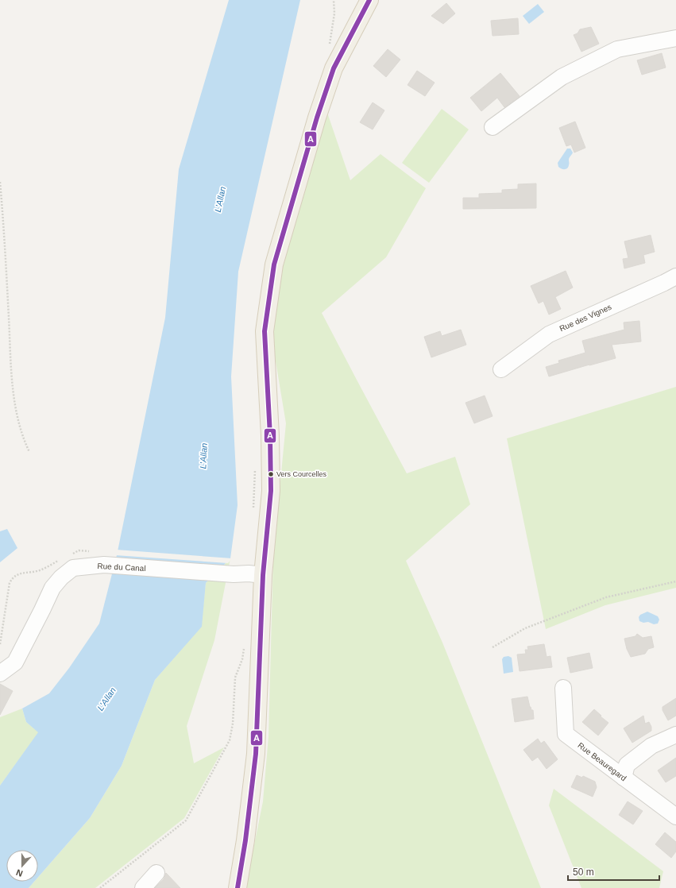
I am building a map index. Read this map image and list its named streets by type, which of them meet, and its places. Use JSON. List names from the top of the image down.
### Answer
{
  "streets": {
    "street": ["Rue des Vignes", "Rue du Canal", "Rue Beauregard"]
  },
  "water": ["L'Allan"],
  "places": ["Vers Courcelles"],
  "lines": ["transit line A"],
  "scale_bar": "50 m",
  "north": "bottom"
}
